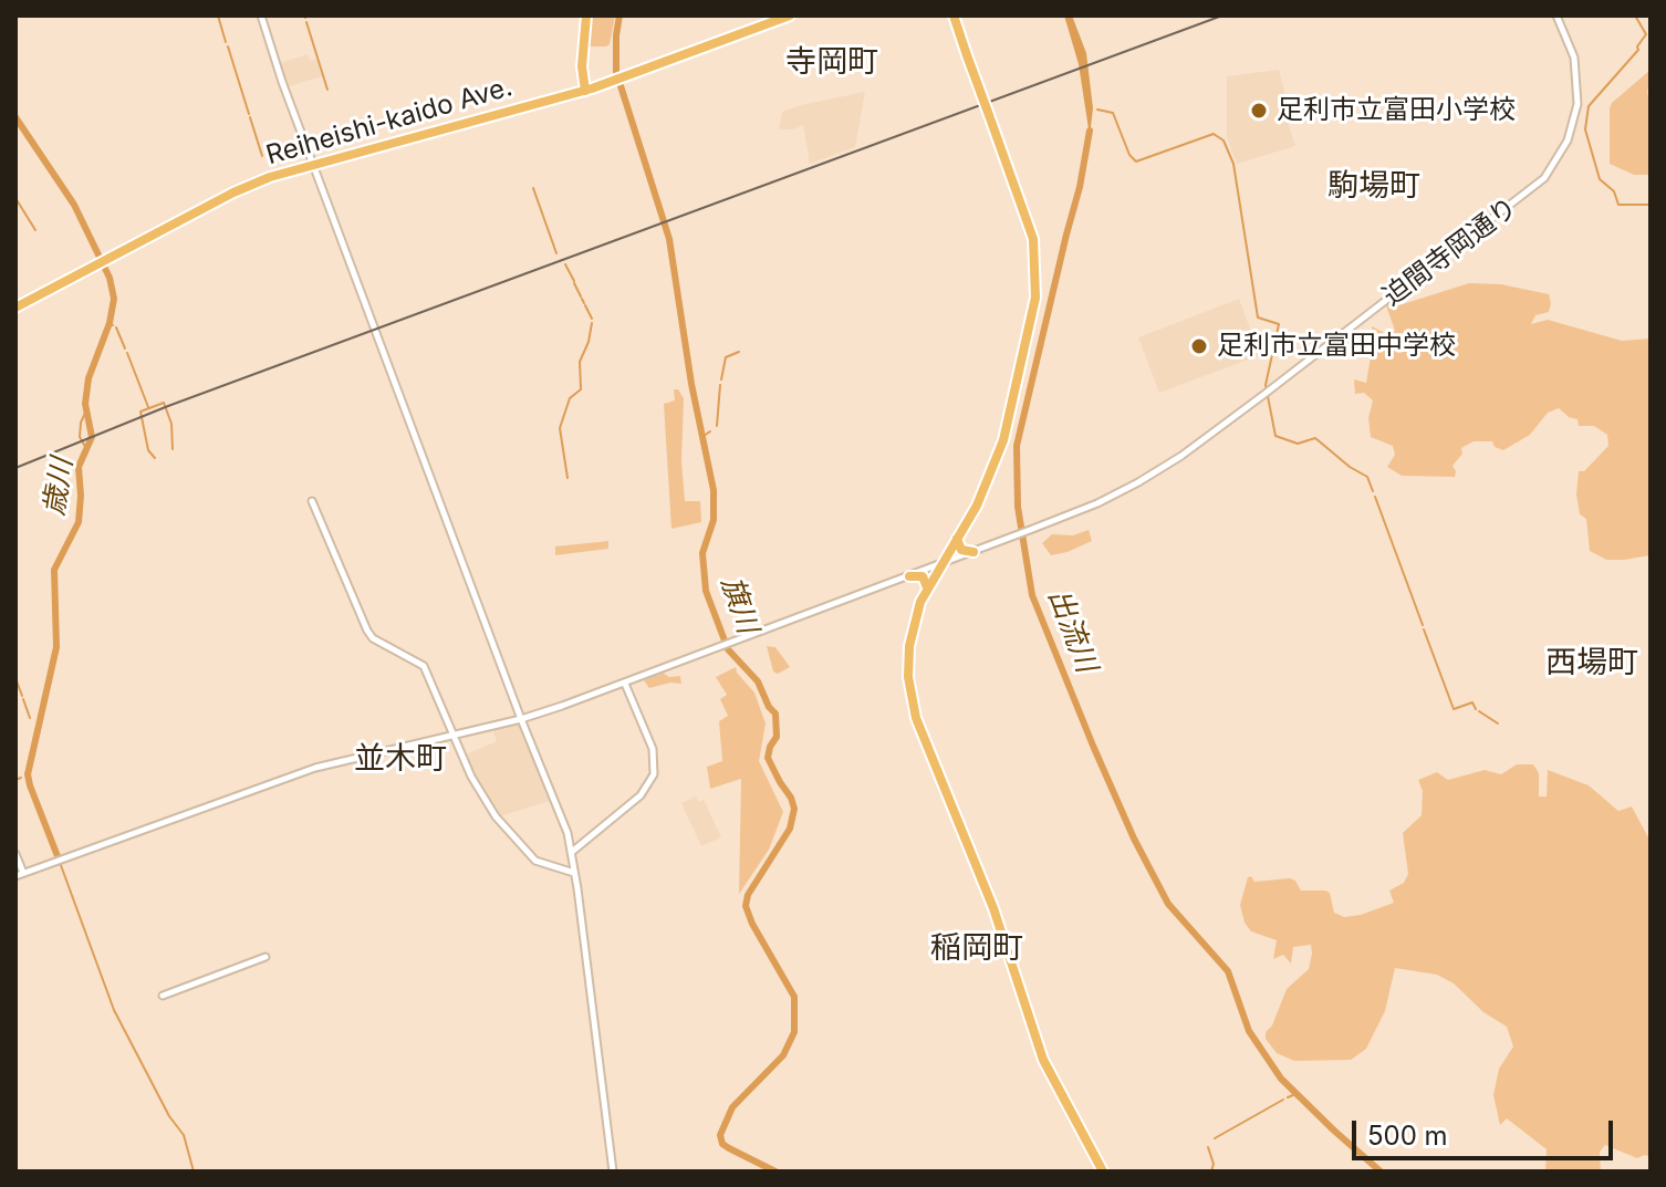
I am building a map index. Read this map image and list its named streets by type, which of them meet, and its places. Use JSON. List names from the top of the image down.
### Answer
{
  "streets": {
    "main road": ["Reiheishi-kaido Ave."],
    "street": ["迫間寺岡通り"]
  },
  "districts": [
    "寺岡町",
    "駒場町",
    "西場町",
    "並木町",
    "稲岡町"
  ],
  "water": ["歳川", "旗川", "出流川"],
  "places": ["足利市立富田小学校", "足利市立富田中学校"],
  "scale_bar": "500 m"
}
